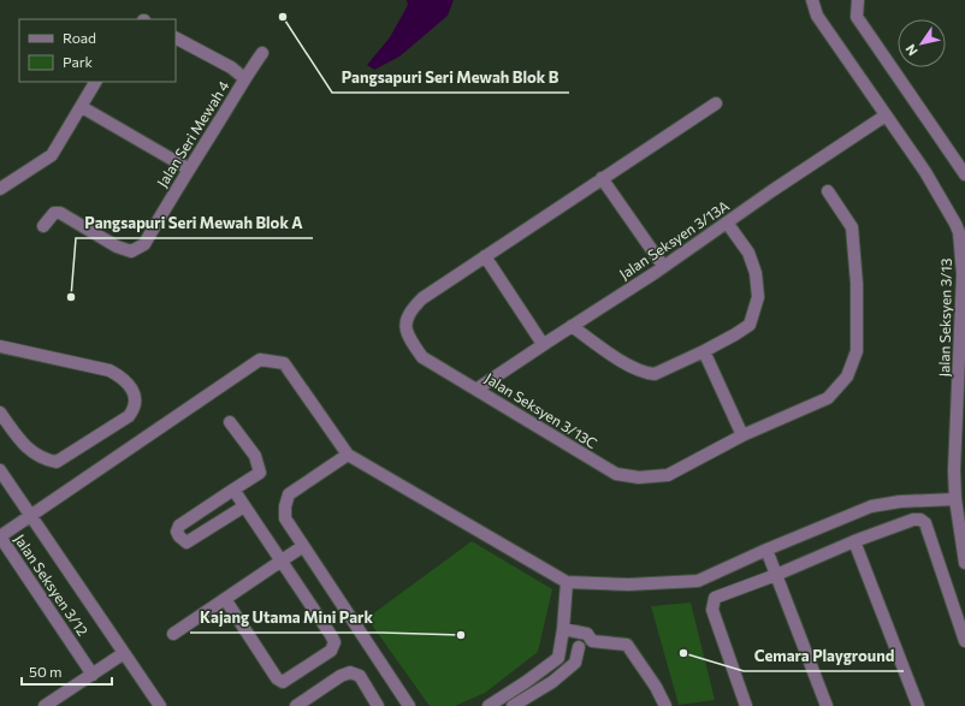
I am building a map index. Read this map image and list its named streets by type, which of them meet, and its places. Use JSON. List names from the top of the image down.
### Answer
{
  "streets": {
    "street": [
      "Jalan Seri Mewah 4",
      "Jalan Seksyen 3/13A",
      "Jalan Seksyen 3/13",
      "Jalan Seksyen 3/13C",
      "Jalan Seksyen 3/12"
    ]
  },
  "crossings": [
    ["Jalan Seksyen 3/13A", "Jalan Seksyen 3/13"],
    ["Jalan Seksyen 3/13A", "Jalan Seksyen 3/13C"]
  ],
  "places": [
    "Pangsapuri Seri Mewah Blok B",
    "Pangsapuri Seri Mewah Blok A",
    "Kajang Utama Mini Park",
    "Cemara Playground"
  ],
  "legend": ["Road", "Park"],
  "scale_bar": "50 m",
  "north": "bottom left"
}
